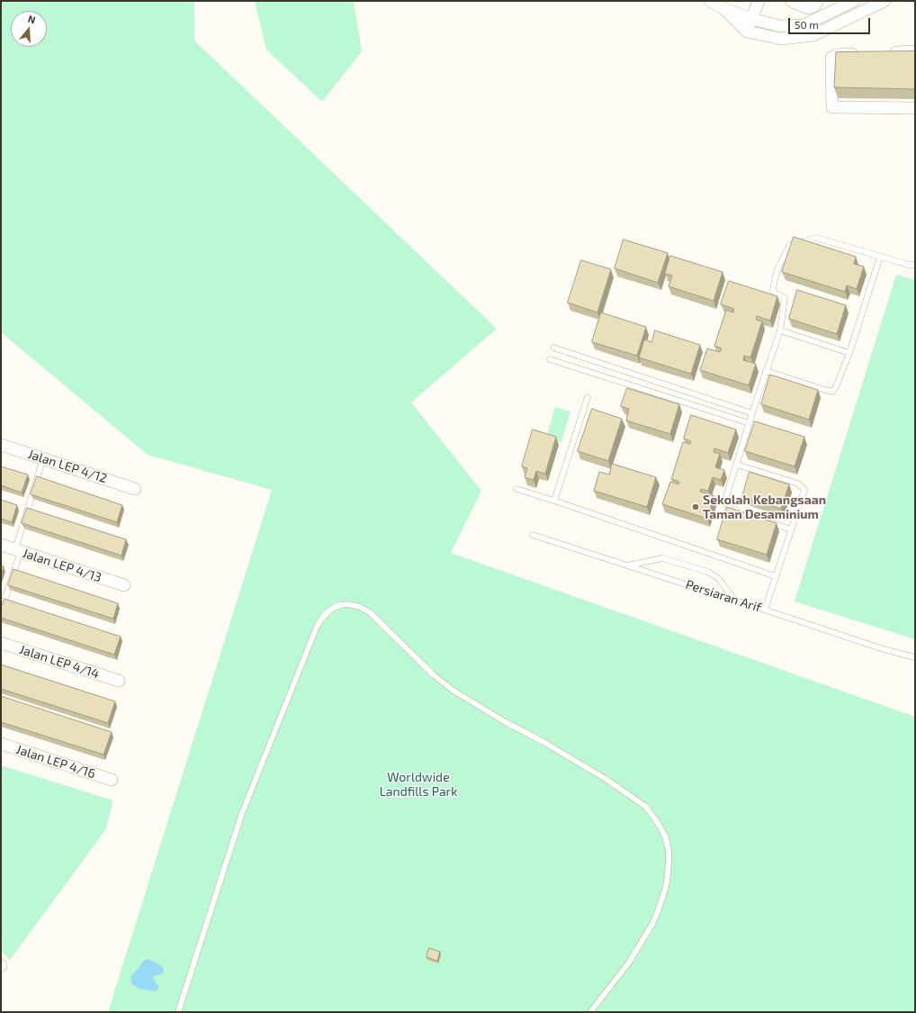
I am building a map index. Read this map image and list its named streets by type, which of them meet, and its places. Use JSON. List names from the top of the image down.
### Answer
{
  "streets": {
    "street": [
      "Jalan LEP 4/12",
      "Jalan LEP 4/13",
      "Jalan LEP 4/14",
      "Jalan LEP 4/16"
    ],
    "lane": ["Persiaran Arif"]
  },
  "parks": ["Worldwide Landfills Park"],
  "places": ["Sekolah Kebangsaan Taman Desaminium"],
  "scale_bar": "50 m",
  "north": "top"
}
